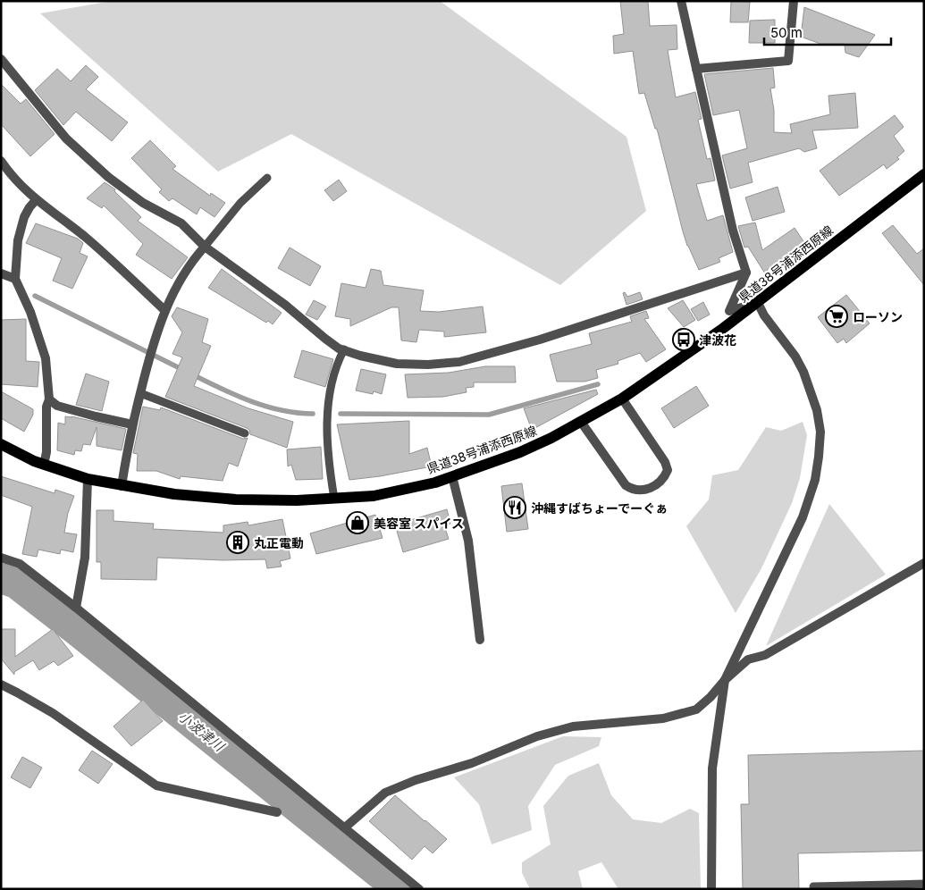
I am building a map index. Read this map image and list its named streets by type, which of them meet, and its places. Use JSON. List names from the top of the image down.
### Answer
{
  "streets": {
    "main road": ["県道38号浦添西原線"]
  },
  "water": ["小波津川"],
  "places": {
    "supermarket": ["ローソン"],
    "bus stop": ["津波花"],
    "restaurant": ["沖縄すばちょーでーぐぁ"],
    "shop": ["美容室 スパイス"],
    "building": ["丸正電動"]
  },
  "scale_bar": "50 m"
}
